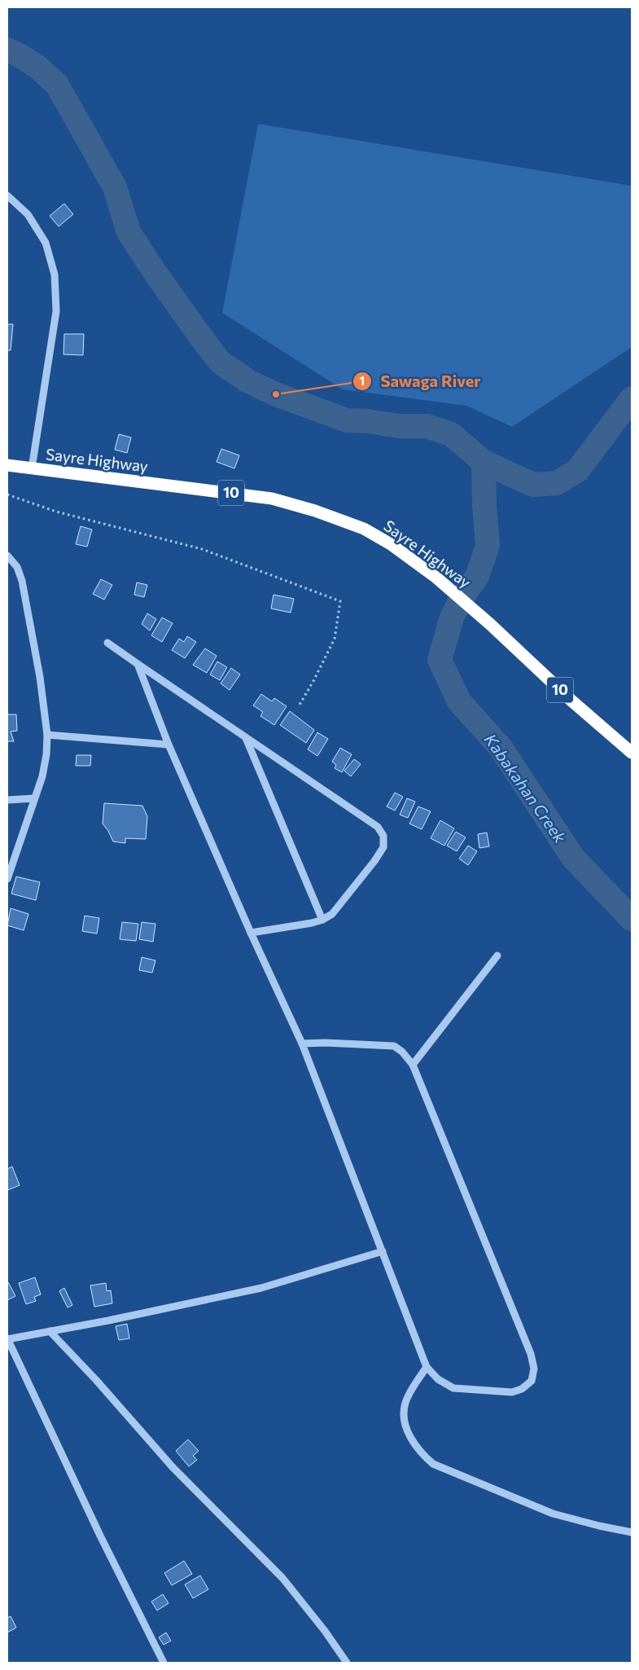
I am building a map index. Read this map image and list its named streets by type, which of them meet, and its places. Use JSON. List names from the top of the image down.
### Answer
{
  "streets": {
    "highway": ["Sayre Highway", "10"]
  },
  "water": ["Kabakahan Creek"],
  "places": ["Sawaga River"]
}
